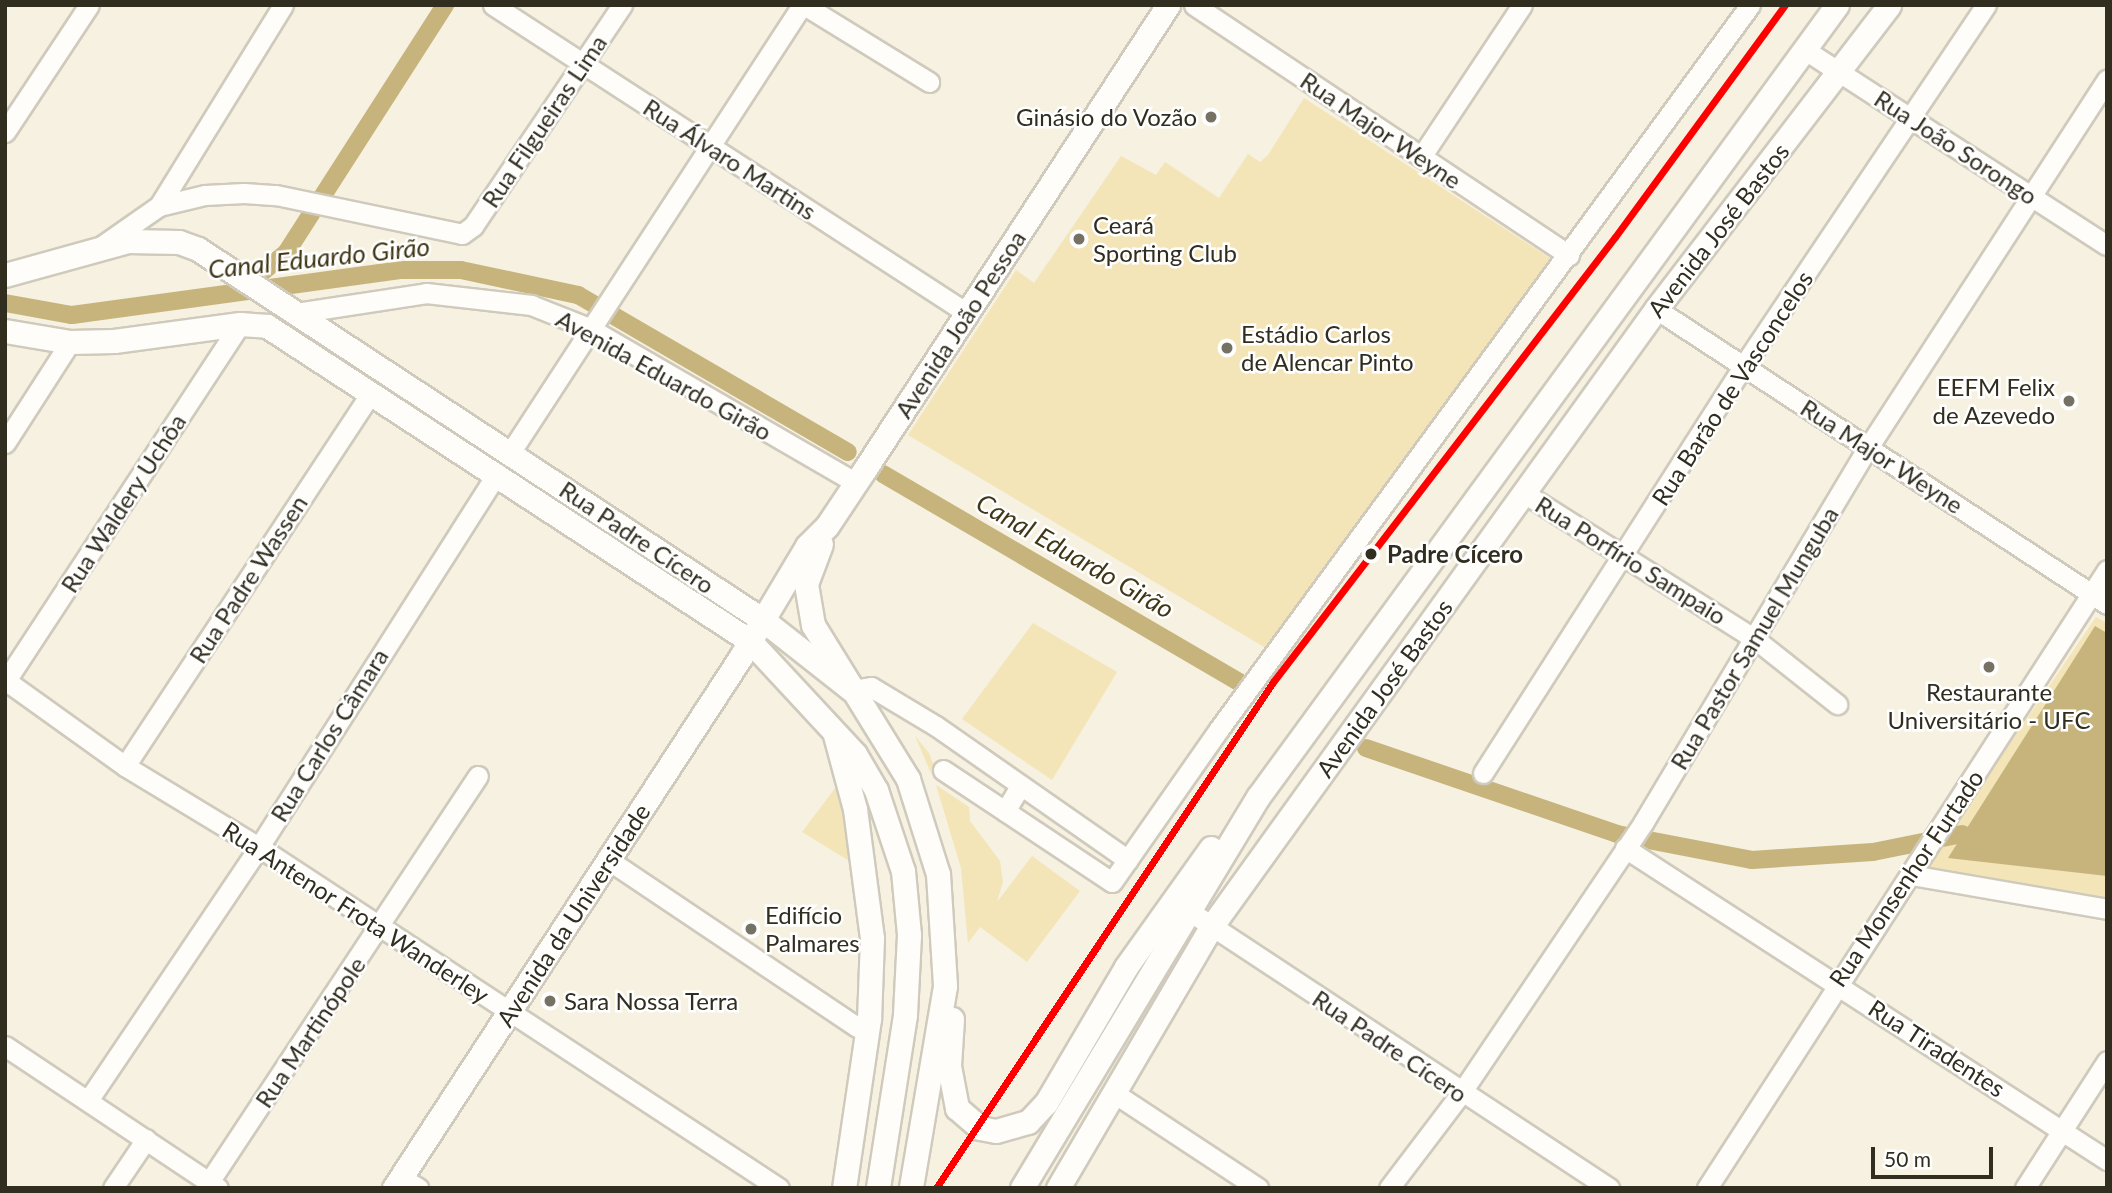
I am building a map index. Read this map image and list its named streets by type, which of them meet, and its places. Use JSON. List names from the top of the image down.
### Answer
{
  "streets": {
    "main road": [
      "Avenida José Bastos",
      "Avenida João Pessoa",
      "Rua Padre Cícero",
      "Avenida da Universidade"
    ],
    "street": [
      "Rua Filgueiras Lima",
      "Rua Major Weyne",
      "Rua João Sorongo",
      "Rua Álvaro Martins",
      "Avenida Eduardo Girão",
      "Rua Barão de Vasconcelos",
      "Rua Waldery Uchôa",
      "Rua Porfírio Sampaio",
      "Rua Padre Wassen",
      "Rua Pastor Samuel Munguba",
      "Rua Carlos Câmara",
      "Rua Monsenhor Furtado",
      "Rua Antenor Frota Wanderley",
      "Rua Martinópole",
      "Rua Tiradentes"
    ]
  },
  "crossings": [
    ["Rua Filgueiras Lima", "Rua Álvaro Martins"],
    ["Rua Major Weyne", "Avenida José Bastos"],
    ["Rua Major Weyne", "Rua Barão de Vasconcelos"],
    ["Rua Major Weyne", "Rua Pastor Samuel Munguba"],
    ["Rua Major Weyne", "Rua Monsenhor Furtado"],
    ["Rua João Sorongo", "Avenida José Bastos"],
    ["Rua João Sorongo", "Rua Barão de Vasconcelos"],
    ["Rua João Sorongo", "Rua Pastor Samuel Munguba"],
    ["Rua Álvaro Martins", "Avenida João Pessoa"],
    ["Avenida José Bastos", "Rua Padre Cícero"],
    ["Avenida José Bastos", "Rua Porfírio Sampaio"],
    ["Avenida João Pessoa", "Avenida Eduardo Girão"],
    ["Avenida João Pessoa", "Rua Padre Cícero"],
    ["Avenida João Pessoa", "Avenida da Universidade"],
    ["Avenida Eduardo Girão", "Rua Padre Cícero"],
    ["Rua Barão de Vasconcelos", "Rua Porfírio Sampaio"],
    ["Rua Waldery Uchôa", "Rua Padre Cícero"],
    ["Rua Waldery Uchôa", "Rua Antenor Frota Wanderley"],
    ["Rua Padre Cícero", "Rua Padre Wassen"],
    ["Rua Padre Cícero", "Rua Pastor Samuel Munguba"],
    ["Rua Padre Cícero", "Rua Carlos Câmara"],
    ["Rua Padre Cícero", "Avenida da Universidade"],
    ["Rua Porfírio Sampaio", "Rua Pastor Samuel Munguba"],
    ["Rua Padre Wassen", "Rua Antenor Frota Wanderley"],
    ["Rua Pastor Samuel Munguba", "Rua Tiradentes"],
    ["Rua Carlos Câmara", "Rua Antenor Frota Wanderley"],
    ["Rua Monsenhor Furtado", "Rua Tiradentes"],
    ["Rua Antenor Frota Wanderley", "Avenida da Universidade"],
    ["Rua Antenor Frota Wanderley", "Rua Martinópole"]
  ],
  "water": ["Canal Eduardo Girão"],
  "places": [
    "Ginásio do Vozão",
    "Ceará Sporting Club",
    "Estádio Carlos de Alencar Pinto",
    "EEFM Felix de Azevedo",
    "Padre Cícero",
    "Restaurante Universitário - UFC",
    "Edifício Palmares",
    "Sara Nossa Terra"
  ],
  "scale_bar": "50 m"
}
